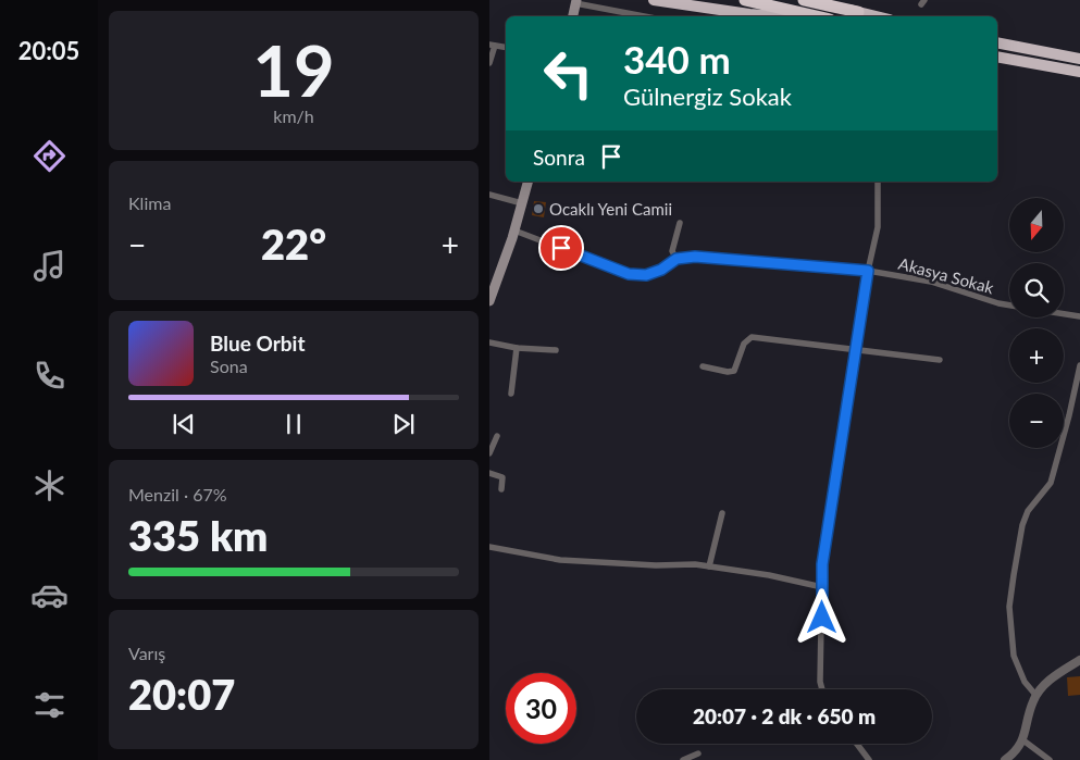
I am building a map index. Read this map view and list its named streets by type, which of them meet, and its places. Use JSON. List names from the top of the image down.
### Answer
{
  "streets": {
    "street": ["Akasya Sokak"]
  },
  "places": ["Ocaklı Yeni Camii"],
  "north": "bottom",
  "page": {
    "tabs": "20:05",
    "tile": [
      ["19", "km/h"],
      "Klima",
      ["Menzil · 67%", "335 km"],
      ["Varış", "20:07"]
    ],
    "turn": ["340 m", "Gülnergiz Sokak"],
    "then": "Sonra",
    "map_buttons": ["+", "−"],
    "heat": ["−", "22°", "+"],
    "song": ["Blue Orbit", "Sona"],
    "limit": "30",
    "trip": "20:07 · 2 dk · 650 m"
  }
}
